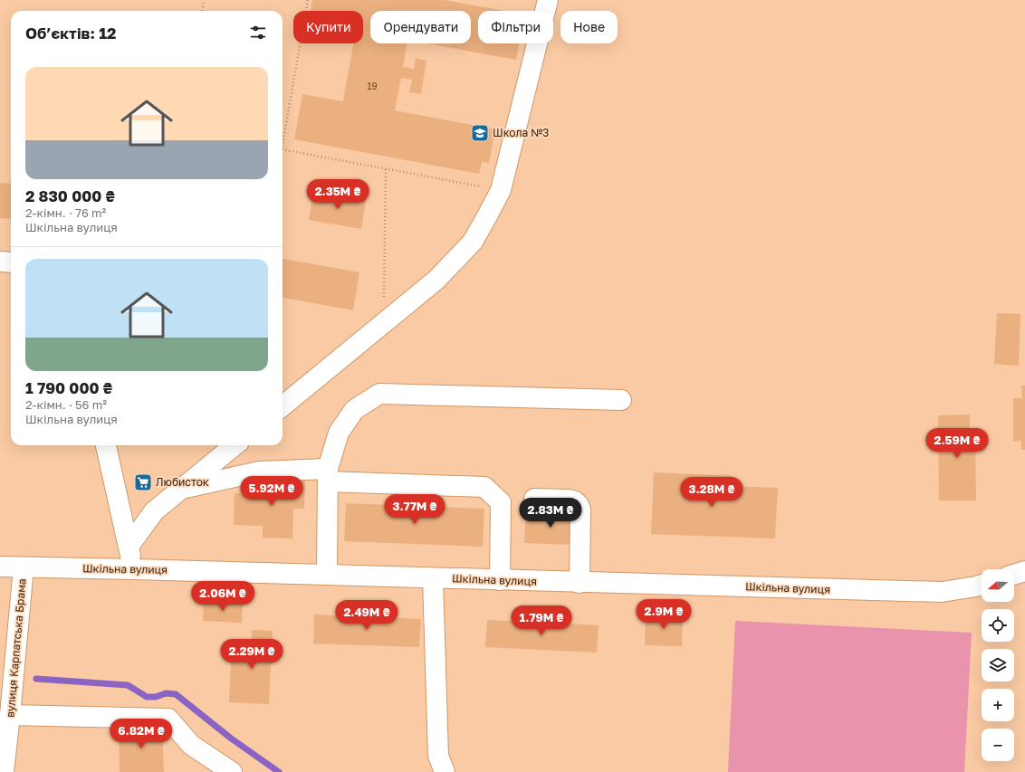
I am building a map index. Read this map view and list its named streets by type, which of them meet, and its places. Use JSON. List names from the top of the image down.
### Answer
{
  "streets": {
    "street": ["Шкільна вулиця", "вулиця Карпатська Брама"]
  },
  "crossings": [
    ["Шкільна вулиця", "вулиця Карпатська Брама"]
  ],
  "places": {
    "school or university": ["Школа №3"],
    "supermarket": ["Любисток"]
  },
  "house_numbers": ["19"],
  "north": "left",
  "page": {
    "chip": [
      "Купити",
      "Орендувати",
      "Фільтри",
      "Нове"
    ],
    "heading": "Об’єктів: 12",
    "list": [
      {
        "name": "2 830 000 ₴",
        "note": "2-кімн. · 76 m² · Шкільна вулиця"
      },
      {
        "name": "1 790 000 ₴",
        "note": "2-кімн. · 56 m² · Шкільна вулиця"
      }
    ],
    "price": [
      "2.35M ₴",
      "2.59M ₴",
      "5.92M ₴",
      "3.28M ₴",
      "3.77M ₴",
      "2.83M ₴",
      "2.06M ₴",
      "2.9M ₴",
      "2.49M ₴",
      "1.79M ₴",
      "2.29M ₴",
      "6.82M ₴"
    ],
    "map_buttons": ["+", "−"]
  }
}
